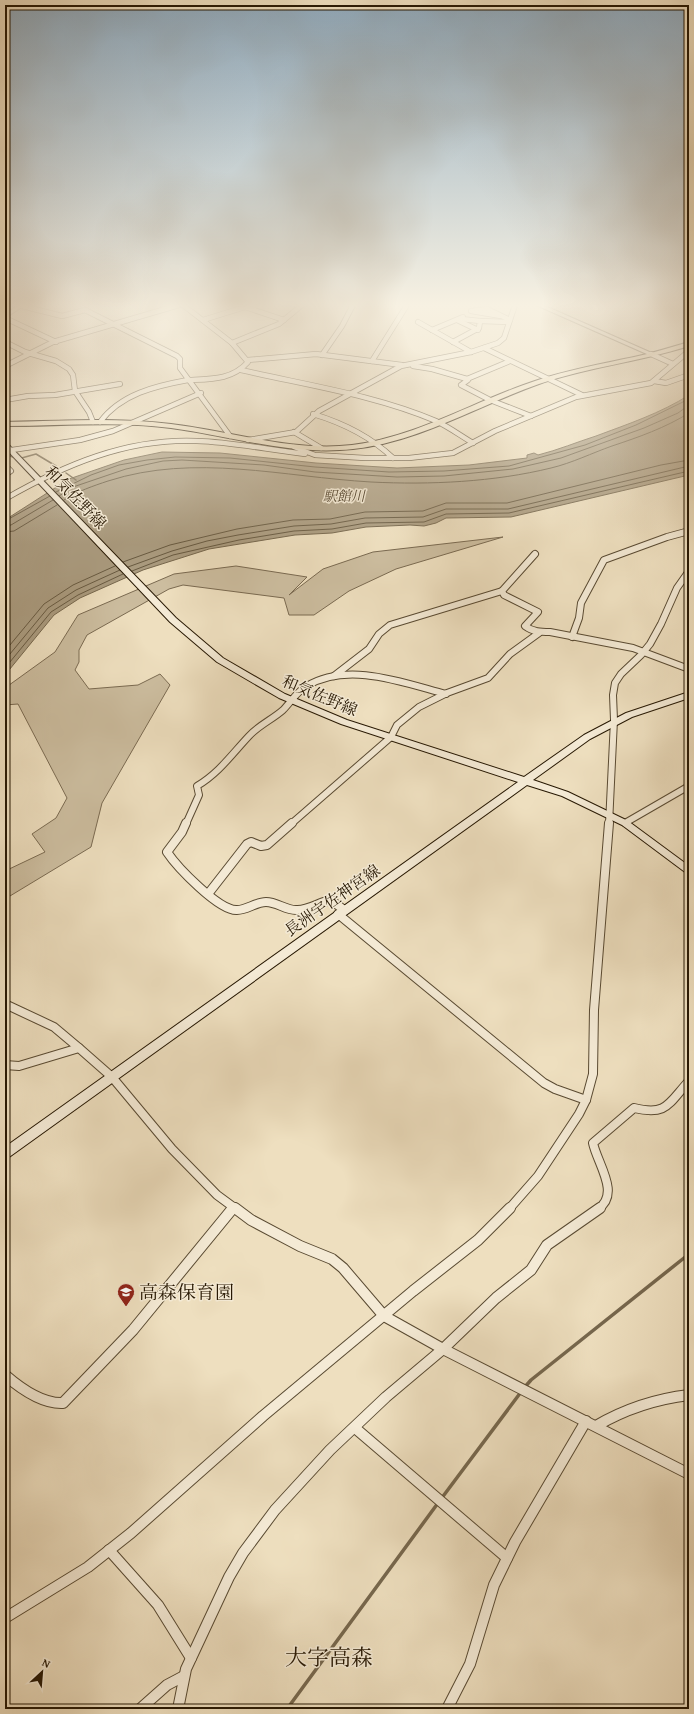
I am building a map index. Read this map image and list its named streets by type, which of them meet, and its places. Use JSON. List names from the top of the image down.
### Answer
{
  "streets": {
    "main road": ["和気佐野線", "長洲宇佐神宮線"]
  },
  "crossings": [
    ["和気佐野線", "長洲宇佐神宮線"]
  ],
  "districts": ["大字高森"],
  "water": ["駅館川"],
  "places": {
    "school or university": ["高森保育園"]
  },
  "north": "top right"
}
